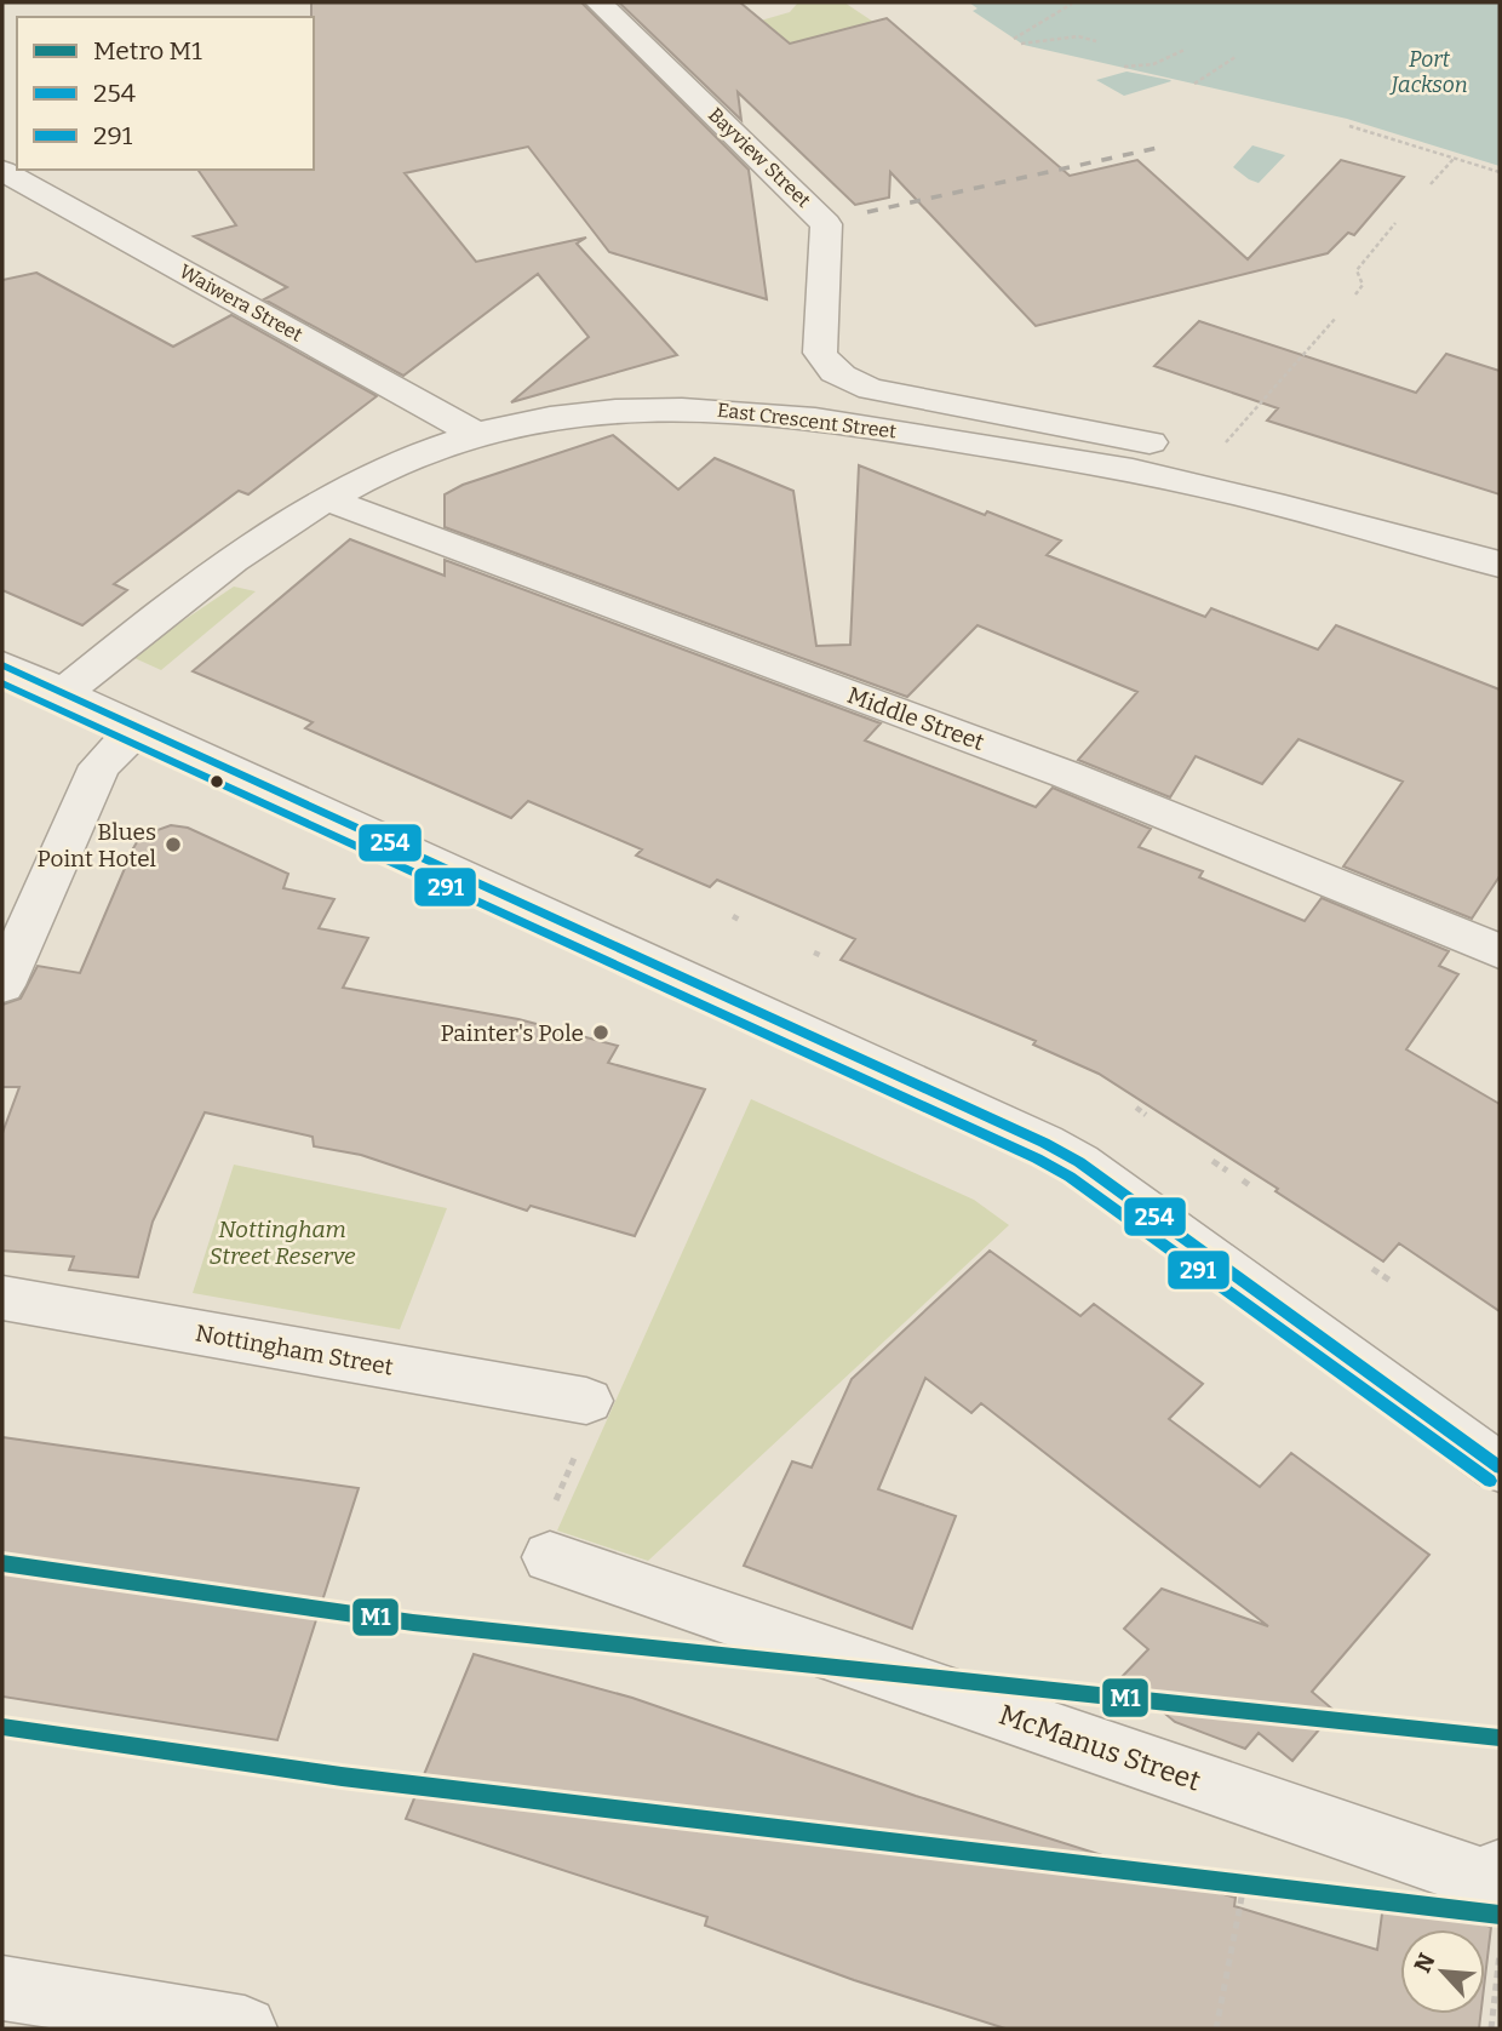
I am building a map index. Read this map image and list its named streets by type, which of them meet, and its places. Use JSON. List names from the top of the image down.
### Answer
{
  "streets": {
    "street": [
      "Bayview Street",
      "Waiwera Street",
      "East Crescent Street",
      "Middle Street",
      "Nottingham Street",
      "McManus Street"
    ]
  },
  "crossings": [
    ["Bayview Street", "East Crescent Street"],
    ["Waiwera Street", "East Crescent Street"],
    ["East Crescent Street", "Middle Street"]
  ],
  "water": ["Port Jackson"],
  "parks": ["Nottingham Street Reserve"],
  "places": ["Blues Point Hotel", "Painter's Pole"],
  "lines": ["transit line 254", "transit line 291", "metro line M1"],
  "legend": ["Metro M1", "254", "291"],
  "north": "top left"
}
